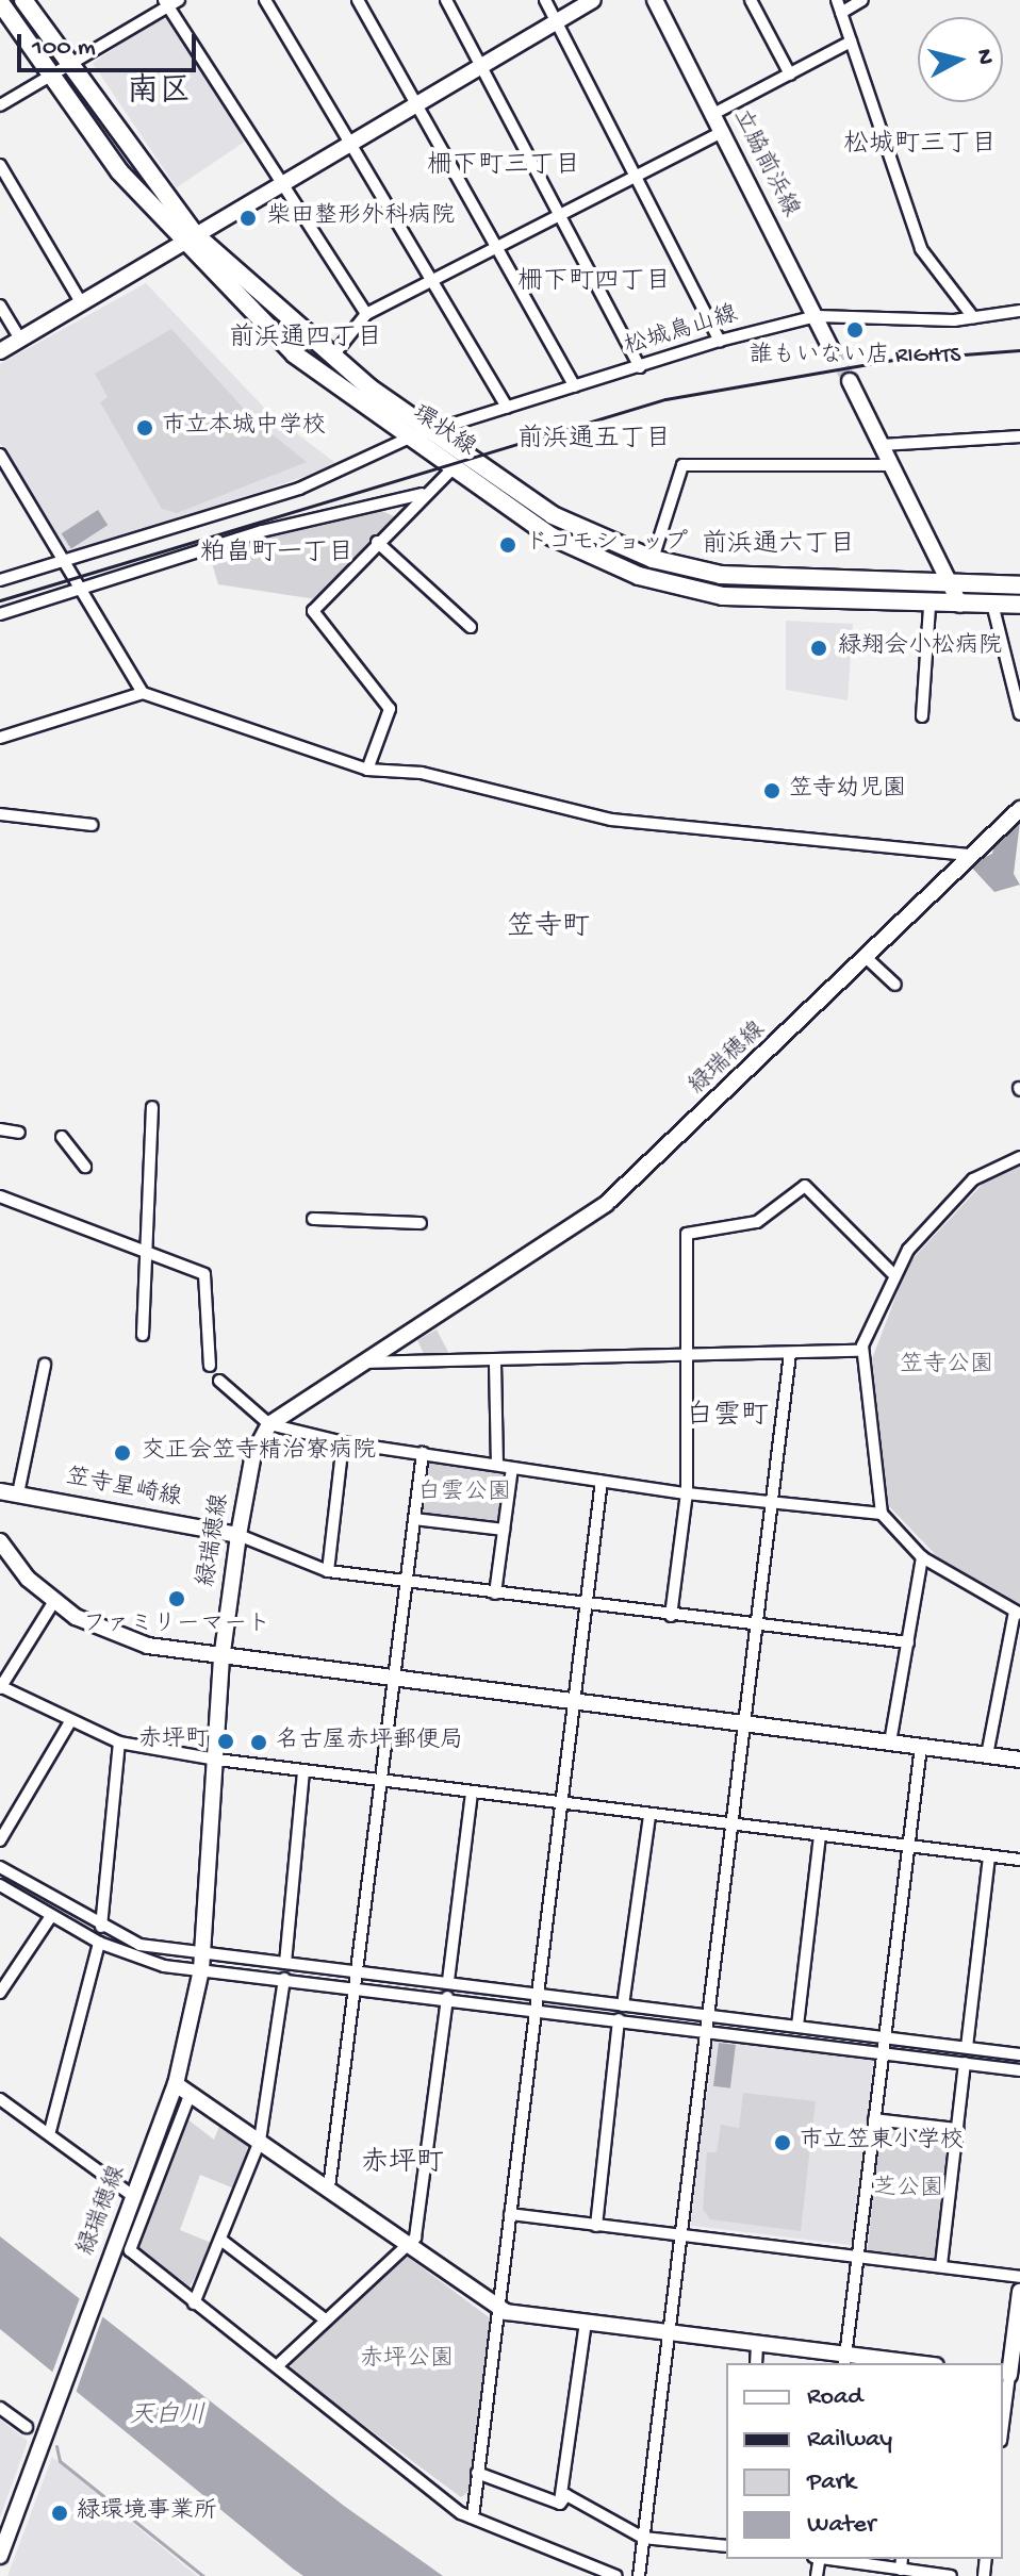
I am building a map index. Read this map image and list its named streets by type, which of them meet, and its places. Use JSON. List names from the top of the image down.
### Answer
{
  "streets": {
    "main road": ["環状線"],
    "street": [
      "立脇前浜線",
      "松城鳥山線",
      "緑瑞穂線",
      "笠寺星崎線"
    ]
  },
  "crossings": [
    ["立脇前浜線", "松城鳥山線"],
    ["松城鳥山線", "環状線"],
    ["緑瑞穂線", "笠寺星崎線"]
  ],
  "districts": [
    "南区",
    "松城町三丁目",
    "柵下町三丁目",
    "柵下町四丁目",
    "前浜通四丁目",
    "前浜通五丁目",
    "前浜通六丁目",
    "粕畠町一丁目",
    "笠寺町",
    "白雲町",
    "赤坪町"
  ],
  "water": ["天白川"],
  "parks": [
    "笠寺公園",
    "白雲公園",
    "芝公園",
    "赤坪公園"
  ],
  "places": [
    "柴田整形外科病院",
    "誰もいない店 RIGHTS",
    "市立本城中学校",
    "ドコモショップ",
    "緑翔会小松病院",
    "笠寺幼児園",
    "交正会笠寺精治寮病院",
    "ファミリーマート",
    "赤坪町",
    "名古屋赤坪郵便局",
    "市立笠東小学校",
    "緑環境事業所"
  ],
  "legend": [
    "Road",
    "Railway",
    "Park",
    "Water"
  ],
  "scale_bar": "100 m",
  "north": "right"
}
